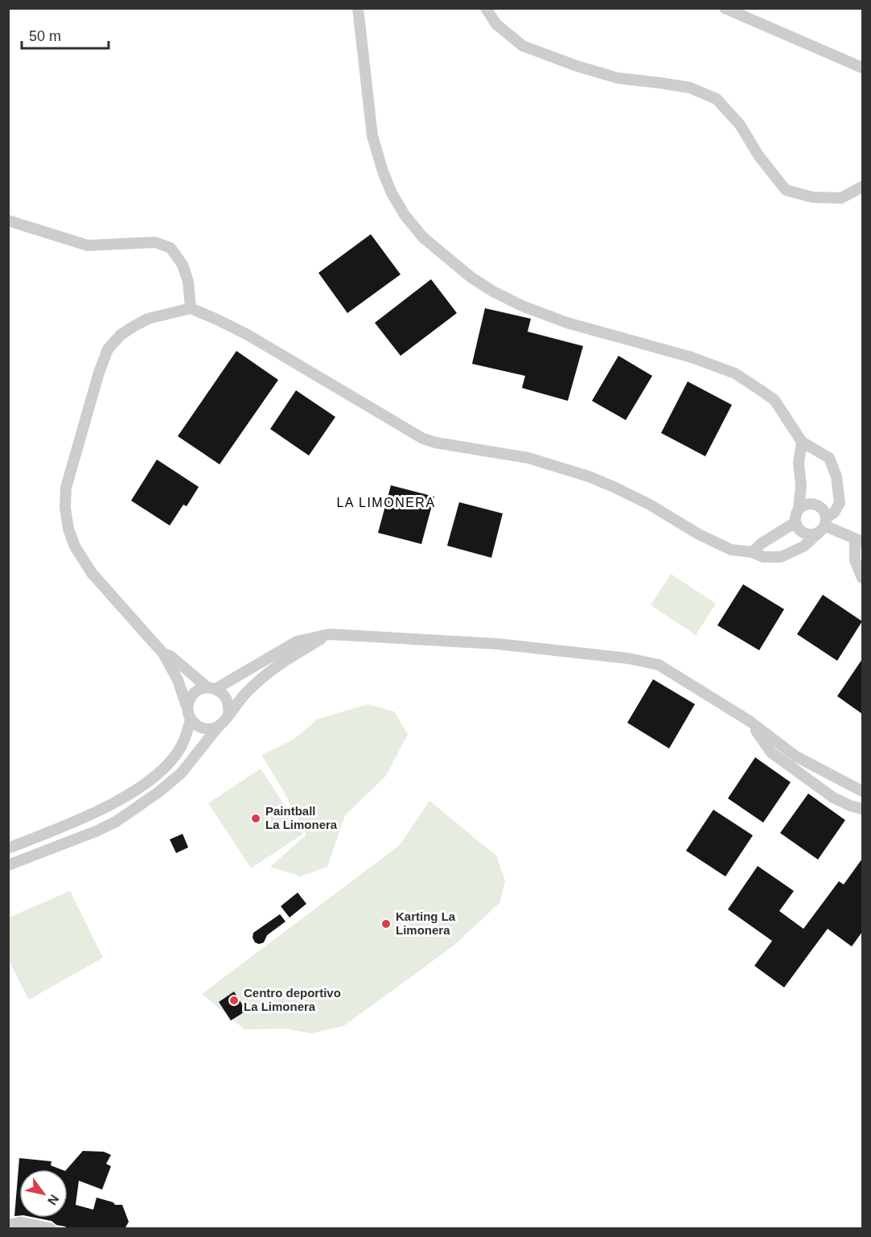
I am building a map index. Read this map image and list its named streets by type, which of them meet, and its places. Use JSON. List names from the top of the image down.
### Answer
{
  "districts": ["LA LIMONERA"],
  "places": ["Paintball La Limonera", "Karting La Limonera", "Centro deportivo La Limonera"],
  "scale_bar": "50 m",
  "north": "bottom right"
}
